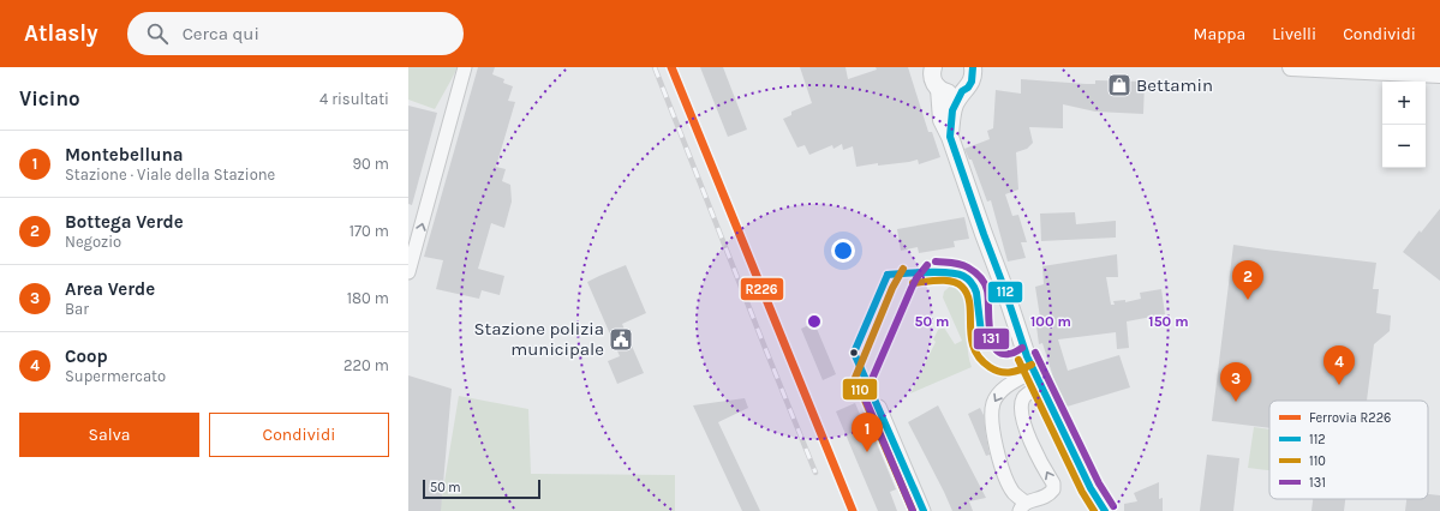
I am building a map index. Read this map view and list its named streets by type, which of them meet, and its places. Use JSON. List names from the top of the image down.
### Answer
{
  "places": {
    "shop": ["Bettamin"],
    "public building": ["Stazione polizia municipale"]
  },
  "lines": [
    "rail line R226",
    "transit line 112",
    "transit line 131",
    "transit line 110"
  ],
  "legend": [
    "Ferrovia R226",
    "112",
    "110",
    "131"
  ],
  "scale_bar": "50 m",
  "page": {
    "header": "Atlasly",
    "search": "Cerca qui",
    "nav": ["Mappa", "Livelli", "Condividi"],
    "heading": ["Vicino", "4 risultati"],
    "map_buttons": ["+", "−"],
    "list": [
      {
        "mark": "1",
        "name": "Montebelluna",
        "note": "Stazione · Viale della Stazione",
        "value": "90 m"
      },
      {
        "mark": "2",
        "name": "Bottega Verde",
        "note": "Negozio",
        "value": "170 m"
      },
      {
        "mark": "3",
        "name": "Area Verde",
        "note": "Bar",
        "value": "180 m"
      },
      {
        "mark": "4",
        "name": "Coop",
        "note": "Supermercato",
        "value": "220 m"
      }
    ],
    "pins": [
      "2",
      "4",
      "3",
      "1"
    ],
    "buttons": ["Salva", "Condividi"],
    "scale": "50 m"
  },
  "rings": ["50 m", "100 m", "150 m"]
}
